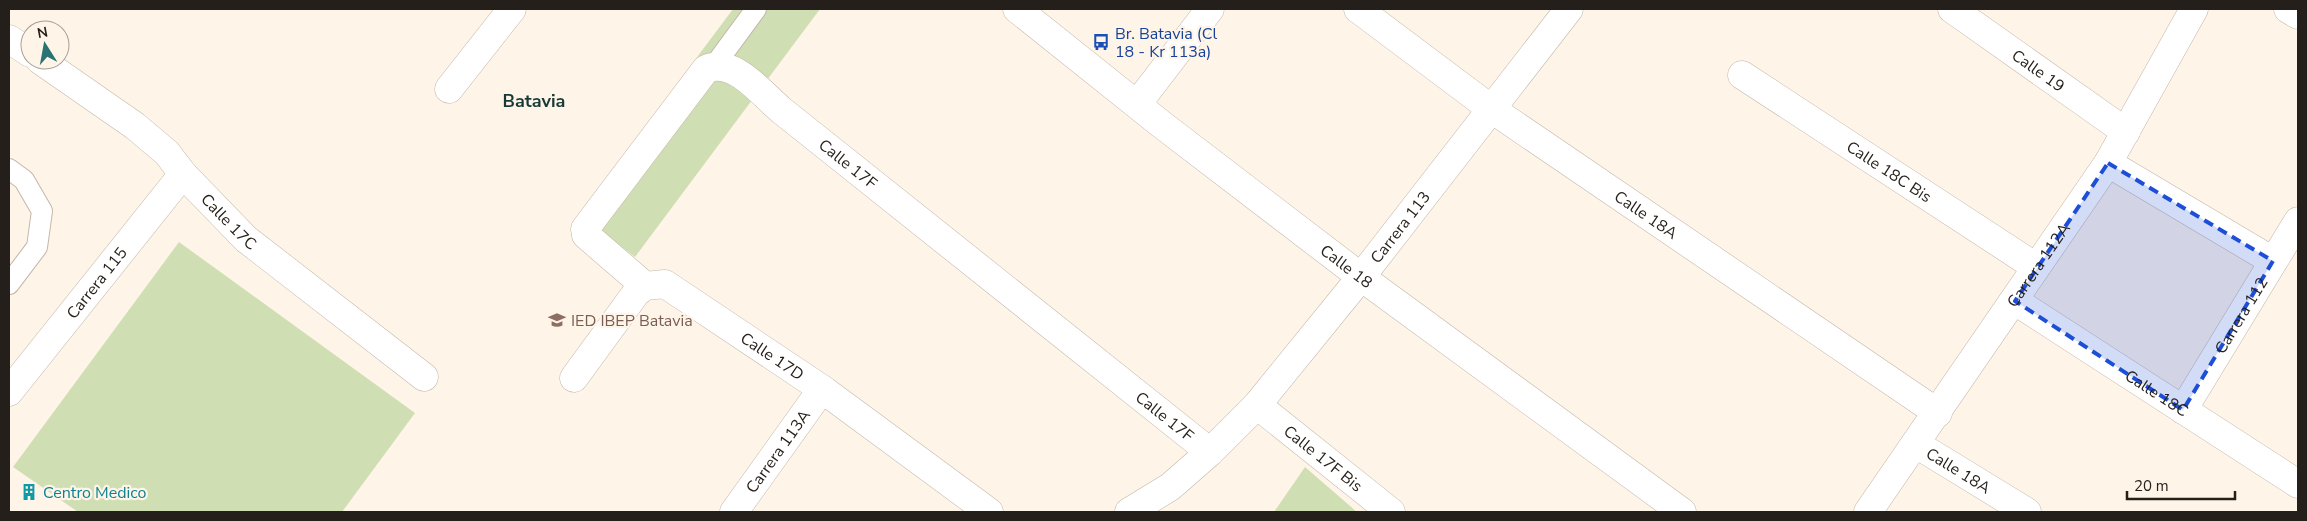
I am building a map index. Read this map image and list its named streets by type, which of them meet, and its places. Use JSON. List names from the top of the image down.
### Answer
{
  "streets": {
    "street": [
      "Calle 19",
      "Calle 17F",
      "Calle 18C Bis",
      "Calle 18A",
      "Calle 17C",
      "Carrera 113",
      "Calle 18",
      "Carrera 112A",
      "Carrera 115",
      "Carrera 112",
      "Calle 17D",
      "Calle 18C",
      "Carrera 113A",
      "Calle 17F Bis"
    ]
  },
  "crossings": [
    ["Calle 19", "Carrera 112A"],
    ["Calle 17F", "Carrera 113"],
    ["Calle 18C Bis", "Carrera 112A"],
    ["Calle 18A", "Carrera 113"],
    ["Calle 18A", "Carrera 112A"],
    ["Calle 17C", "Carrera 115"],
    ["Carrera 113", "Calle 18"],
    ["Carrera 113", "Calle 17F Bis"],
    ["Carrera 112A", "Calle 18C"],
    ["Carrera 112", "Calle 18C"],
    ["Calle 17D", "Carrera 113A"]
  ],
  "districts": ["Batavia"],
  "places": {
    "bus stop": ["Br. Batavia (Cl 18 - Kr 113a)"],
    "school or university": ["IED IBEP Batavia"],
    "building": ["Centro Medico"]
  },
  "scale_bar": "20 m",
  "north": "top"
}
